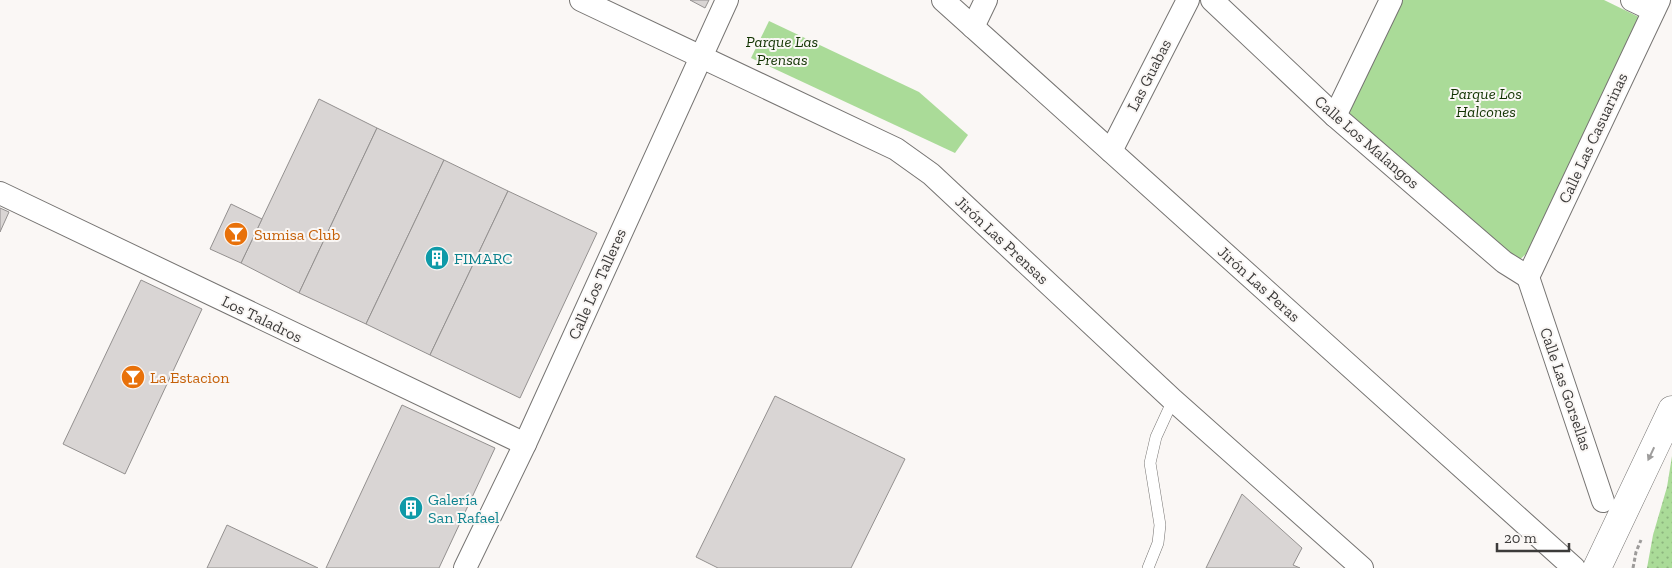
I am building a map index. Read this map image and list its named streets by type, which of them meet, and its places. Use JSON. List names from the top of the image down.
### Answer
{
  "streets": {
    "street": [
      "Las Guabas",
      "Calle Las Casuarinas",
      "Calle Los Malangos",
      "Jirón Las Prensas",
      "Calle Los Talleres",
      "Jirón Las Peras",
      "Los Taladros",
      "Calle Las Gorsellas"
    ]
  },
  "crossings": [
    ["Las Guabas", "Jirón Las Peras"],
    ["Calle Las Casuarinas", "Calle Los Malangos"],
    ["Calle Las Casuarinas", "Calle Las Gorsellas"],
    ["Calle Los Malangos", "Calle Las Gorsellas"],
    ["Jirón Las Prensas", "Calle Los Talleres"],
    ["Calle Los Talleres", "Los Taladros"]
  ],
  "parks": ["Parque Las Prensas", "Parque Los Halcones"],
  "places": {
    "bar": ["Sumisa Club", "La Estacion"],
    "building": ["FIMARC", "Galería San Rafael"]
  },
  "scale_bar": "20 m"
}
